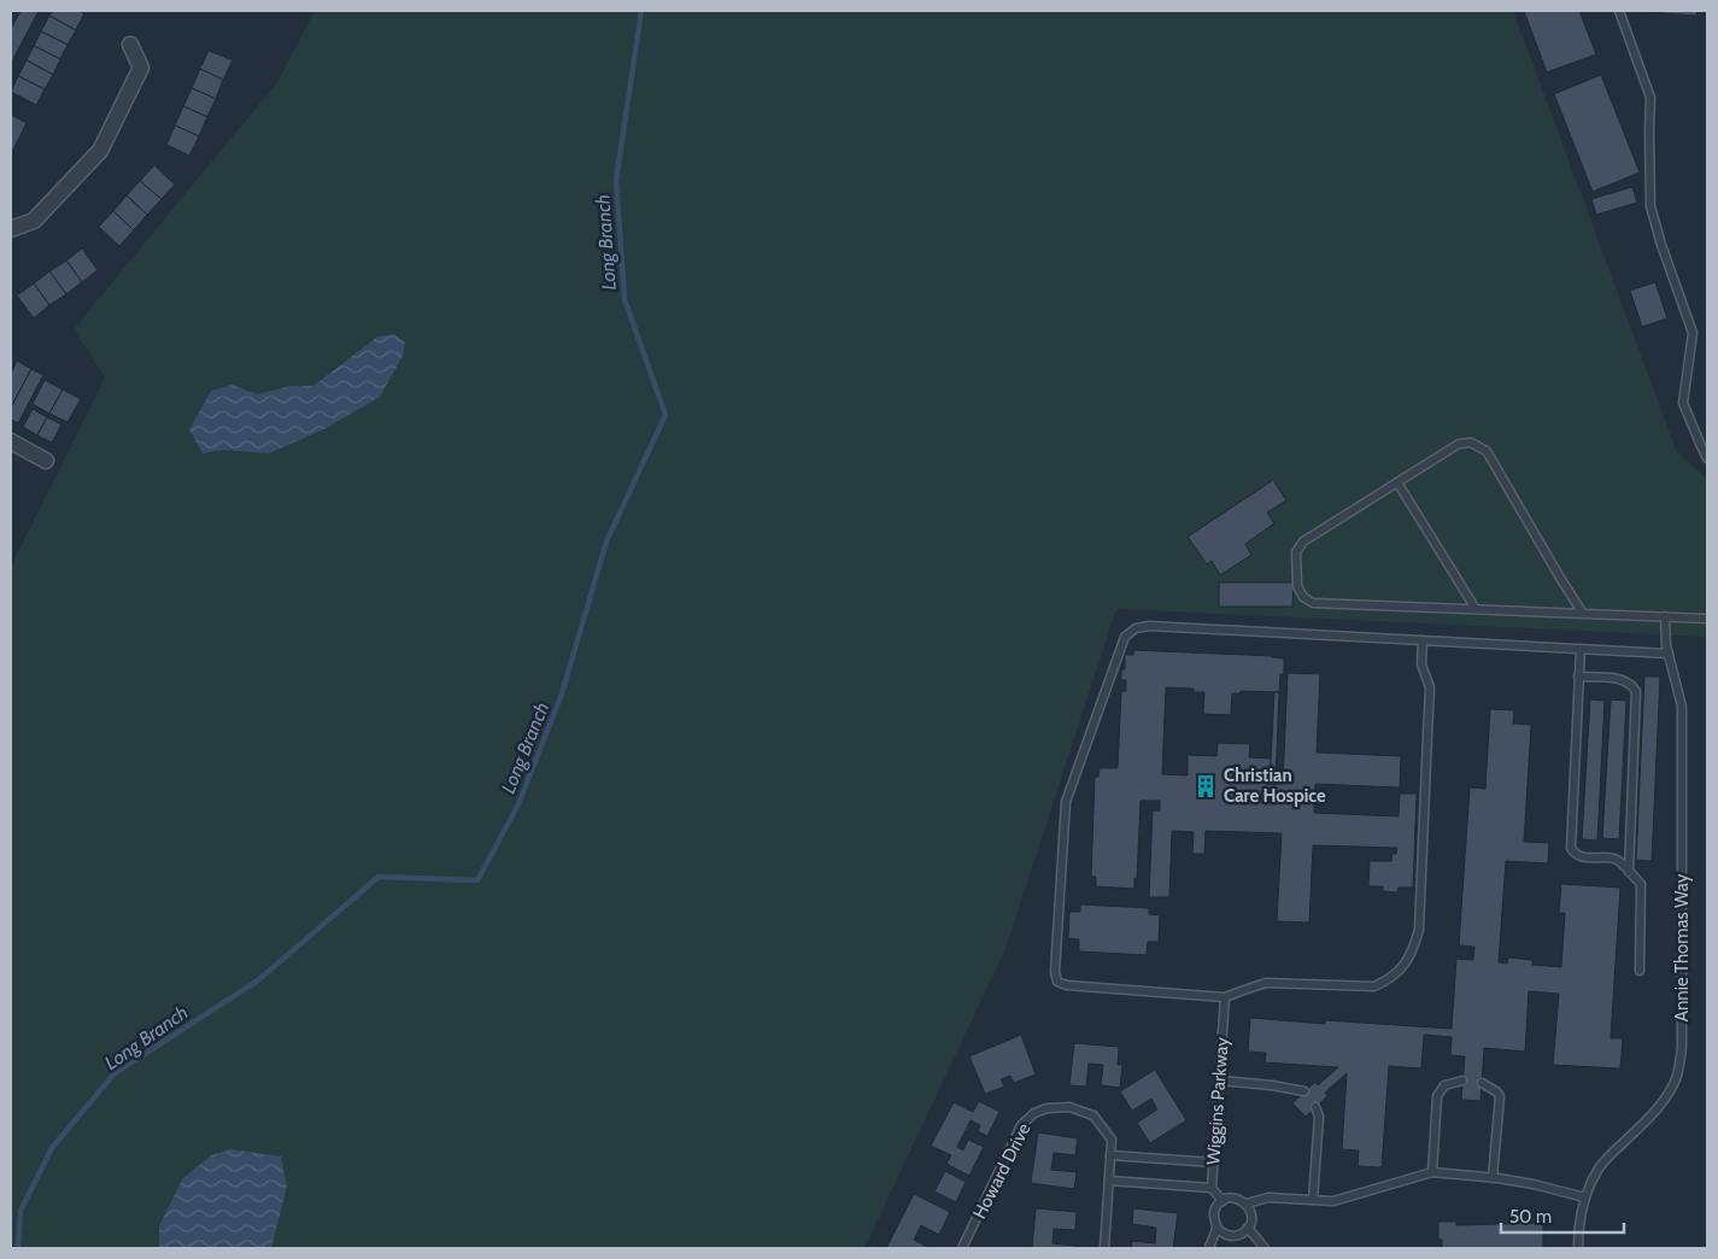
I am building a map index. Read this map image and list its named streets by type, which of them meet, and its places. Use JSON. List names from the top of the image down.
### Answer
{
  "streets": {
    "lane": ["Annie Thomas Way", "Wiggins Parkway", "Howard Drive"]
  },
  "water": ["Long Branch"],
  "places": {
    "building": ["Christian Care Hospice"]
  },
  "scale_bar": "50 m"
}
